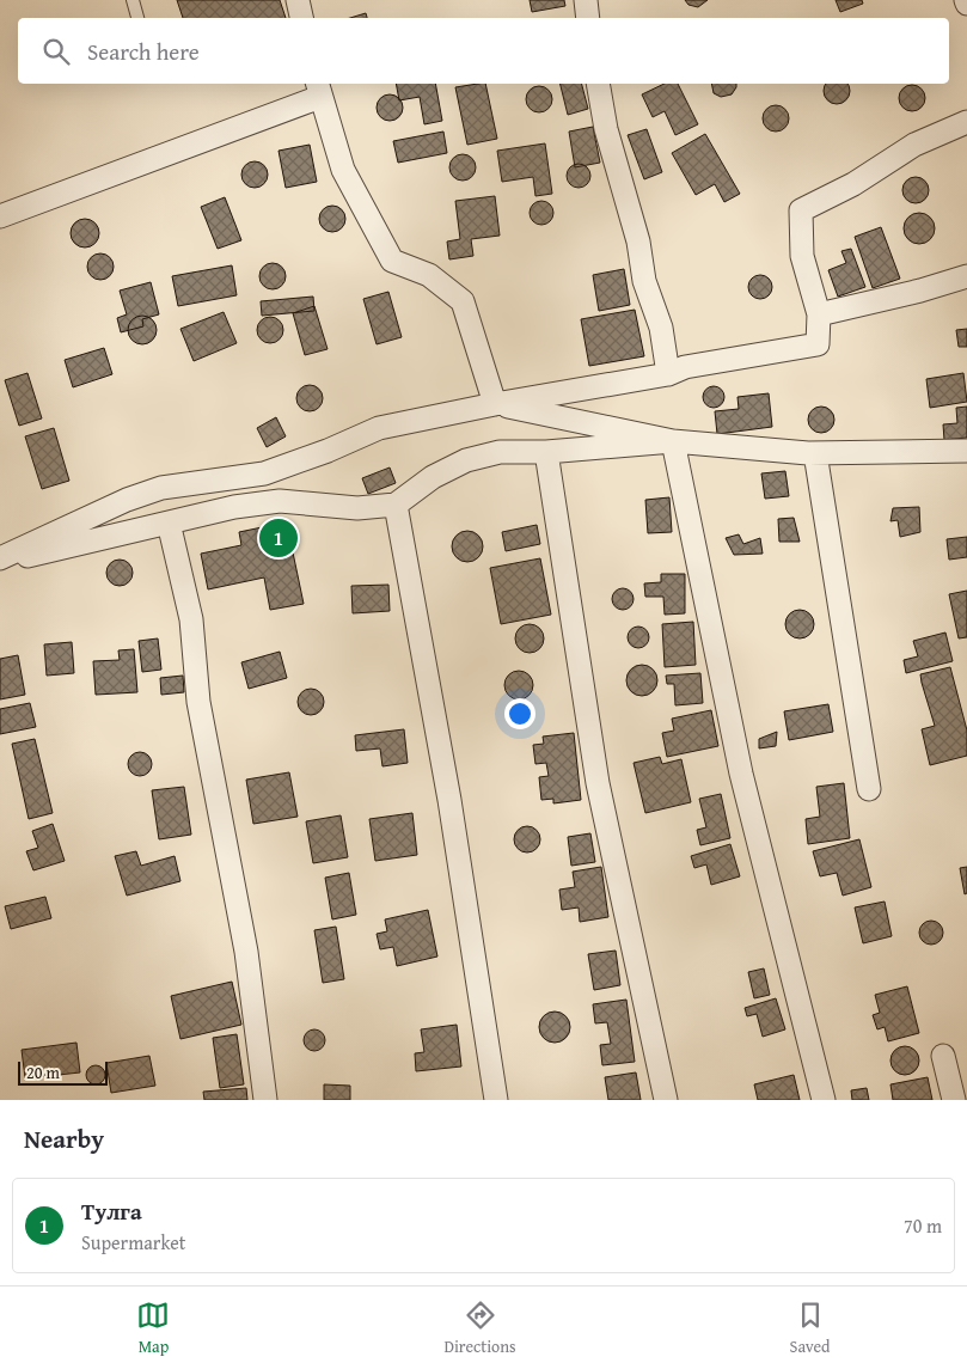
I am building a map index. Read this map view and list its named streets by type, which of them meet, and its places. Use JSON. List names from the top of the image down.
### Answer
{
  "scale_bar": "20 m",
  "page": {
    "search": "Search here",
    "pins": "1",
    "scale": "20 m",
    "heading": "Nearby",
    "list": [
      {
        "mark": "1",
        "name": "Тулга",
        "note": "Supermarket",
        "value": "70 m"
      }
    ],
    "nav": ["Map", "Directions", "Saved"]
  }
}
